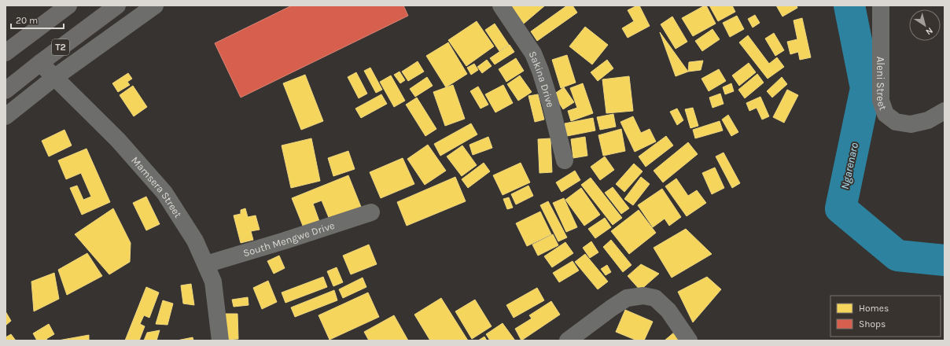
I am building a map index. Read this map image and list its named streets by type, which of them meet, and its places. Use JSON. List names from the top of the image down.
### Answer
{
  "streets": {
    "highway": ["T2"],
    "street": [
      "Sakina Drive",
      "Aleni Street",
      "Mamsera Street",
      "South Mengwe Drive"
    ]
  },
  "crossings": [
    ["T2", "Mamsera Street"],
    ["Mamsera Street", "South Mengwe Drive"]
  ],
  "water": ["Ngarenaro"],
  "legend": ["Homes", "Shops"],
  "scale_bar": "20 m",
  "north": "bottom right"
}
